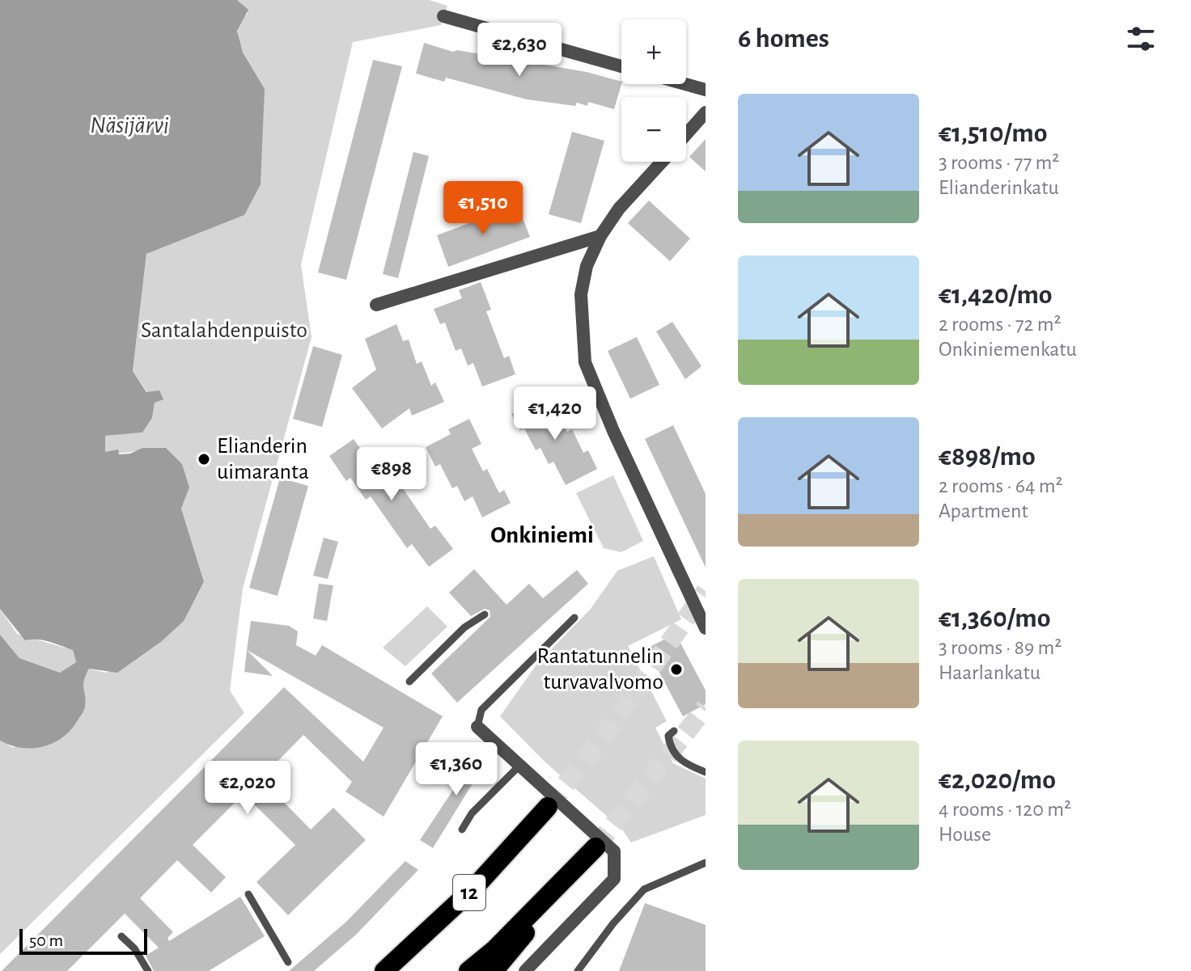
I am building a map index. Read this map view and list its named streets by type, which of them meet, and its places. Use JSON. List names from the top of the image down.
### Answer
{
  "streets": {
    "highway": ["12"]
  },
  "districts": ["Onkiniemi"],
  "water": ["Näsijärvi"],
  "parks": ["Santalahdenpuisto"],
  "places": ["Elianderin uimaranta", "Rantatunnelin turvavalvomo"],
  "scale_bar": "50 m",
  "page": {
    "heading": "6 homes",
    "map_buttons": ["+", "−"],
    "price": [
      "€2,630",
      "€1,510",
      "€1,420",
      "€898",
      "€1,360",
      "€2,020"
    ],
    "list": [
      {
        "name": "€1,510/mo",
        "note": "3 rooms · 77 m² · Elianderinkatu"
      },
      {
        "name": "€1,420/mo",
        "note": "2 rooms · 72 m² · Onkiniemenkatu"
      },
      {
        "name": "€898/mo",
        "note": "2 rooms · 64 m² · Apartment"
      },
      {
        "name": "€1,360/mo",
        "note": "3 rooms · 89 m² · Haarlankatu"
      },
      {
        "name": "€2,020/mo",
        "note": "4 rooms · 120 m² · House"
      }
    ],
    "scale": "50 m"
  }
}
